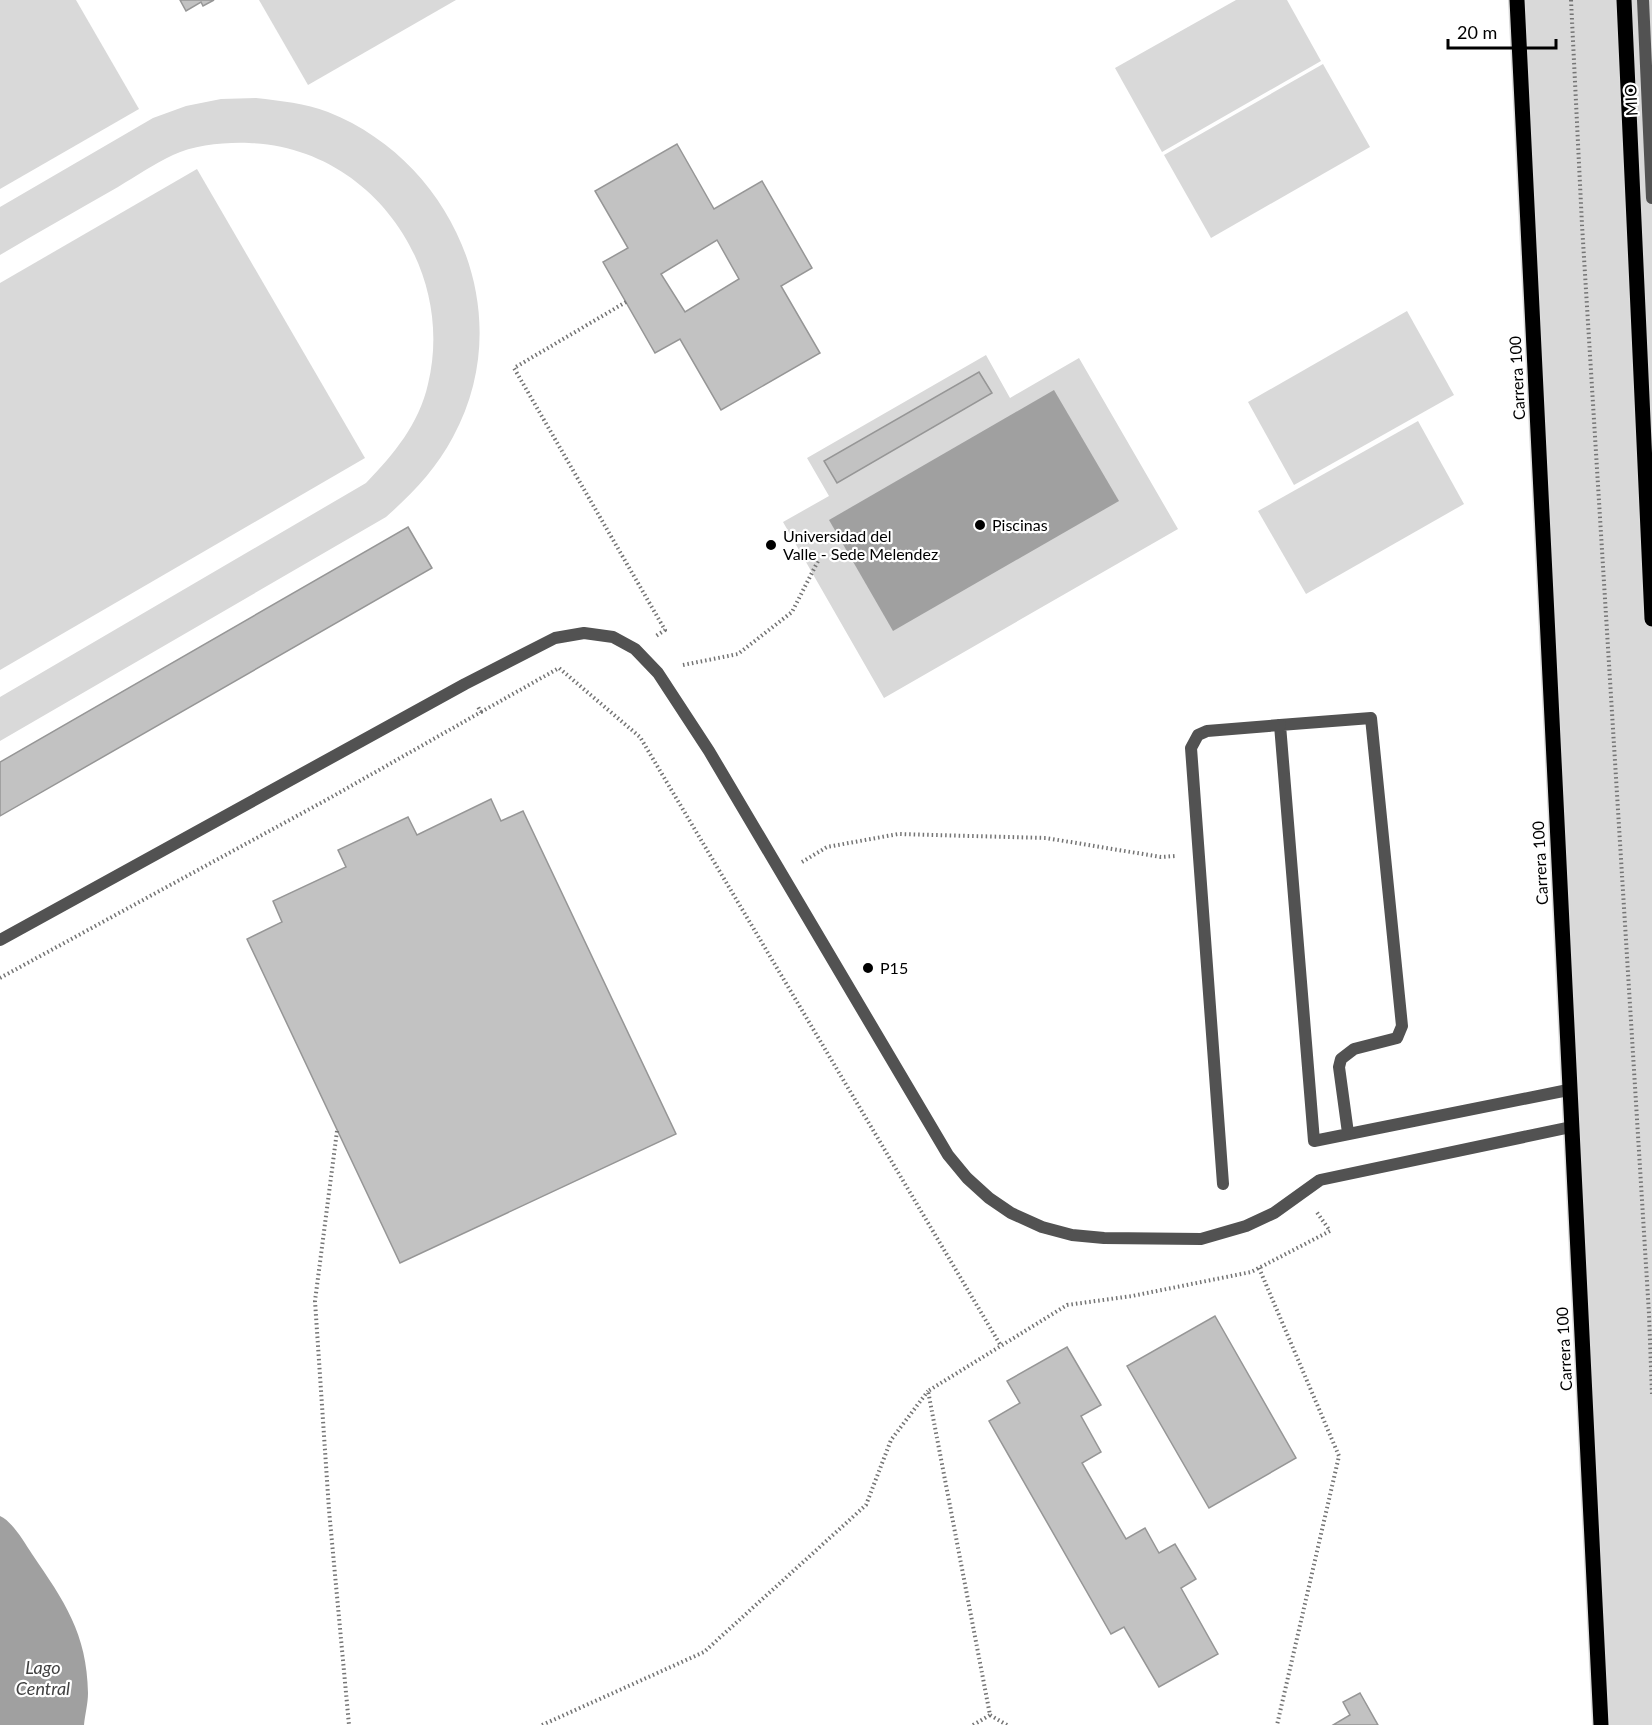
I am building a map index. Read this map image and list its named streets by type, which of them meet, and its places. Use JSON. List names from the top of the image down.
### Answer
{
  "streets": {
    "main road": ["Carrera 100"],
    "lane": ["MIO"]
  },
  "water": ["Lago Central"],
  "places": ["Piscinas", "Universidad del Valle - Sede Melendez", "P15"],
  "scale_bar": "20 m"
}
